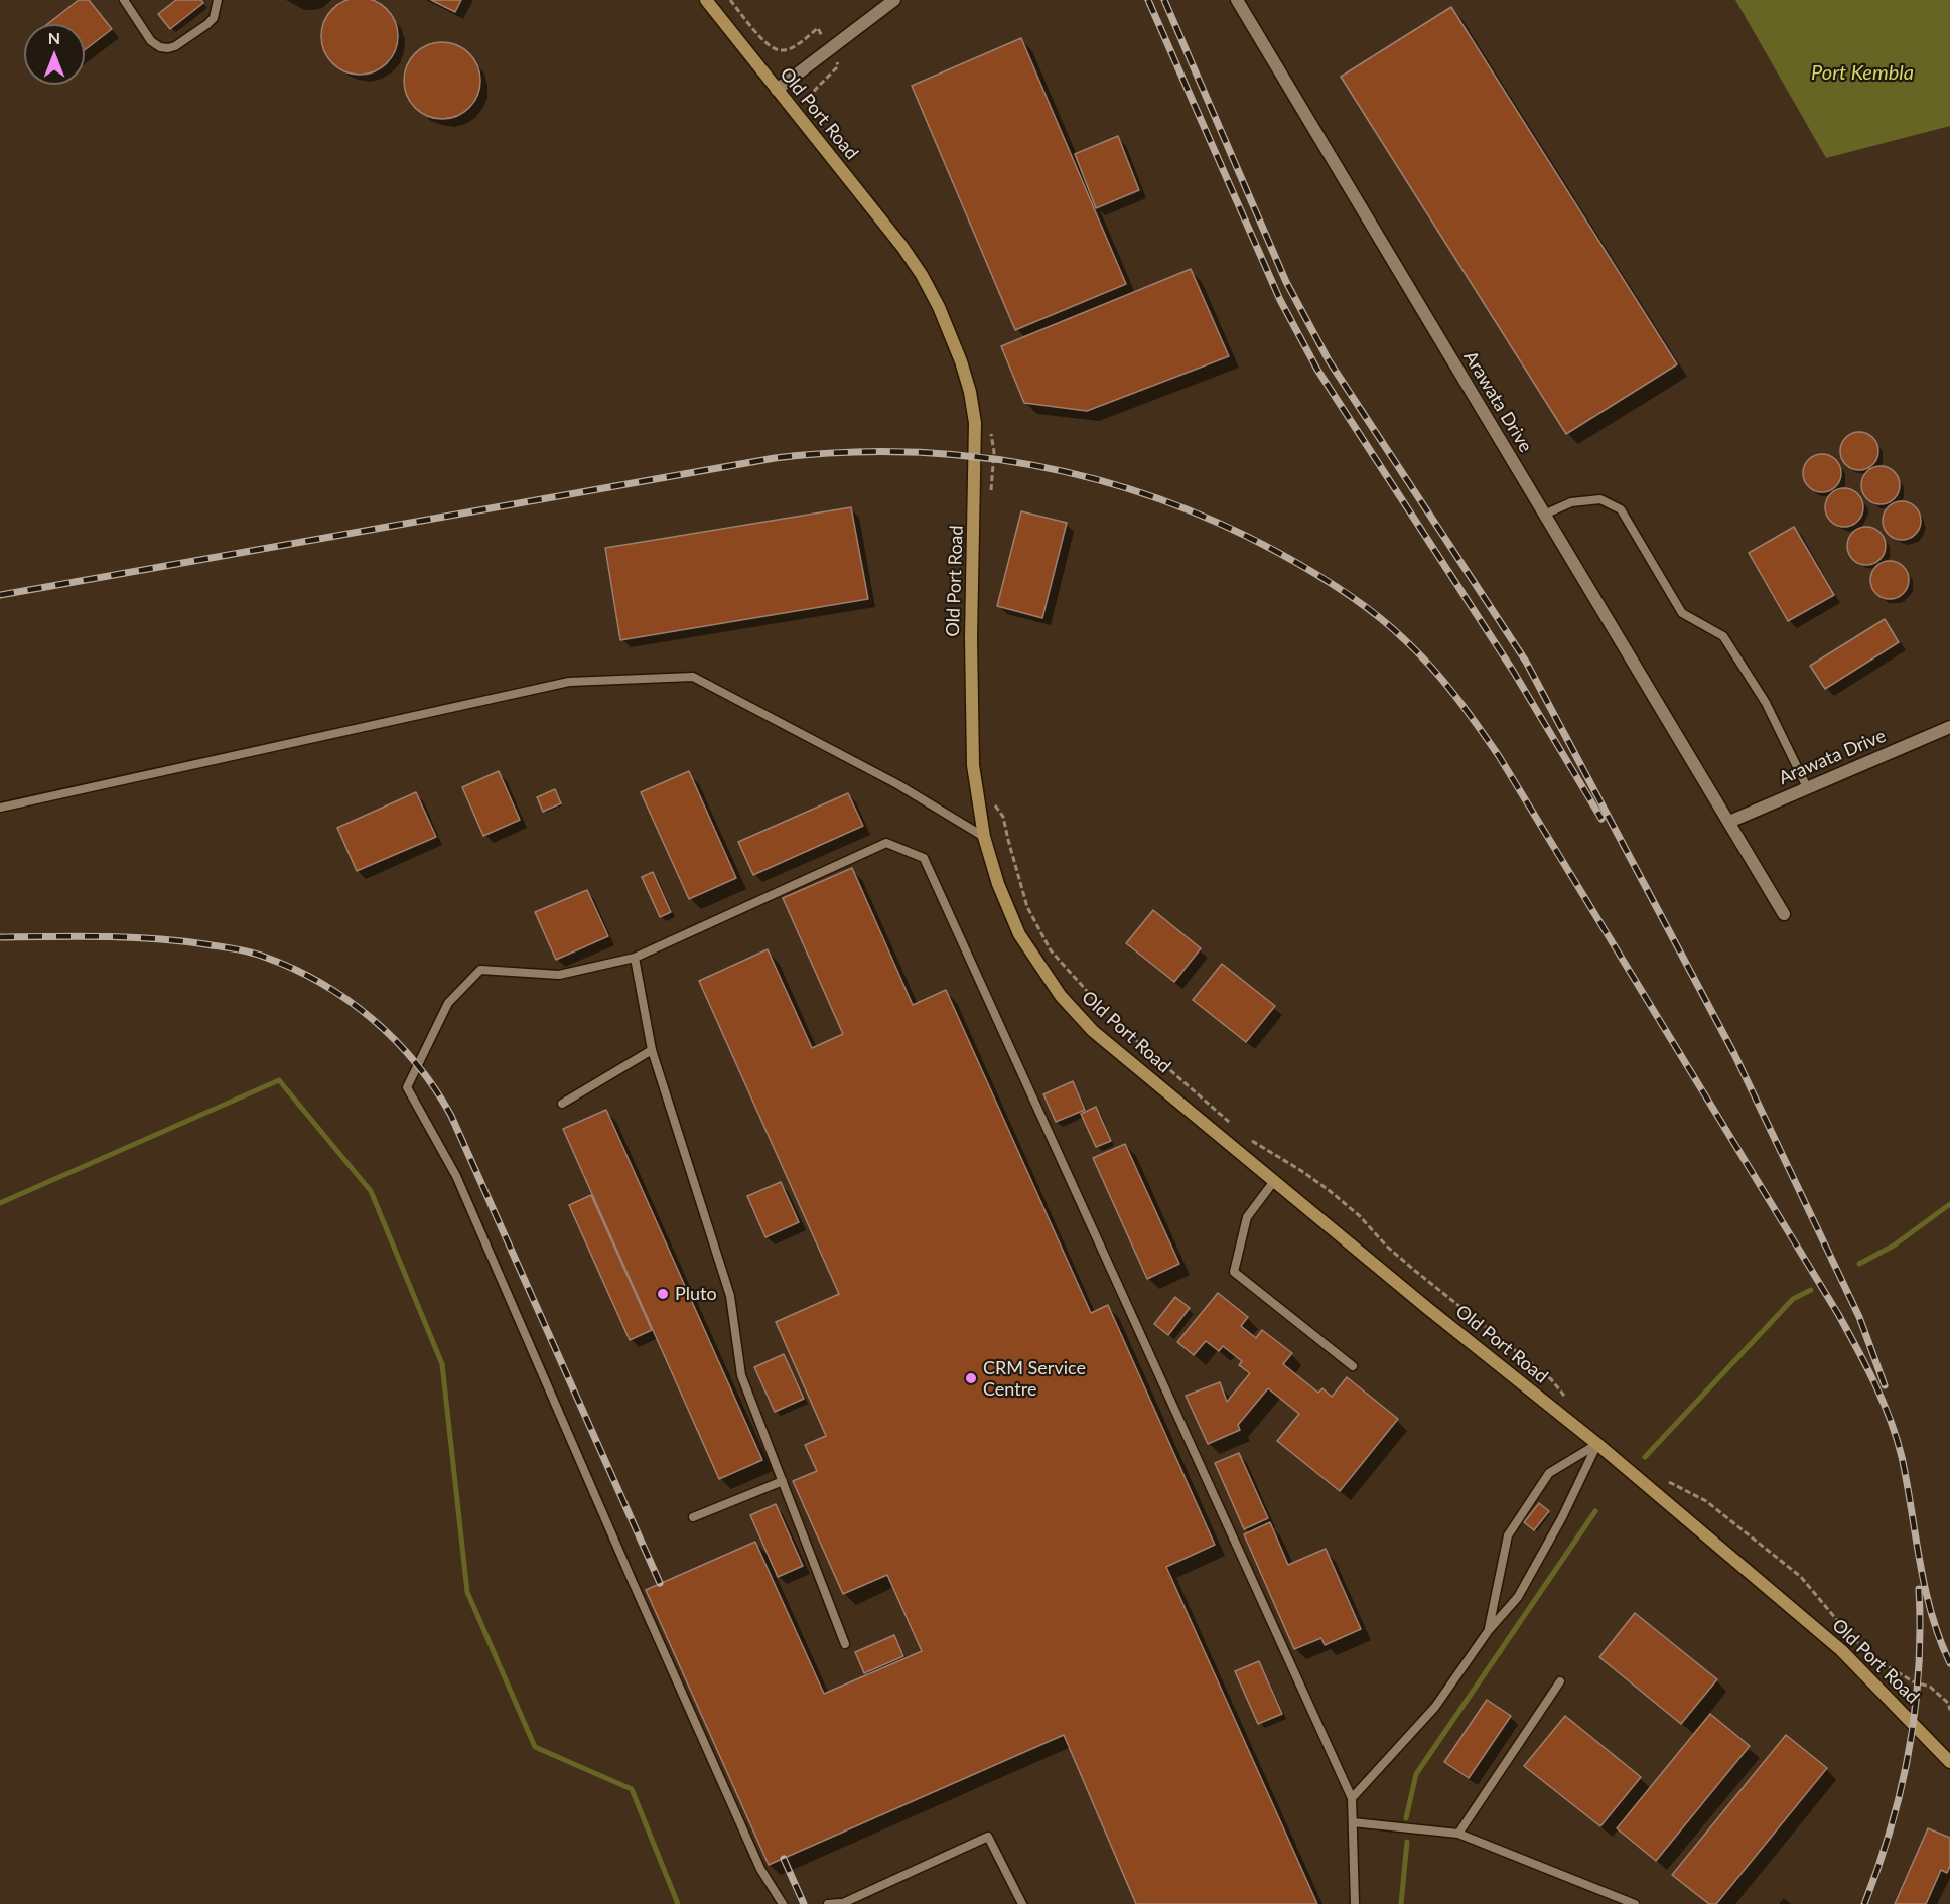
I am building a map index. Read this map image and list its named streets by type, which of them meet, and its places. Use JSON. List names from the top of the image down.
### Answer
{
  "streets": {
    "street": ["Old Port Road", "Arawata Drive"]
  },
  "water": ["Port Kembla"],
  "places": ["Pluto", "CRM Service Centre"],
  "north": "top"
}
